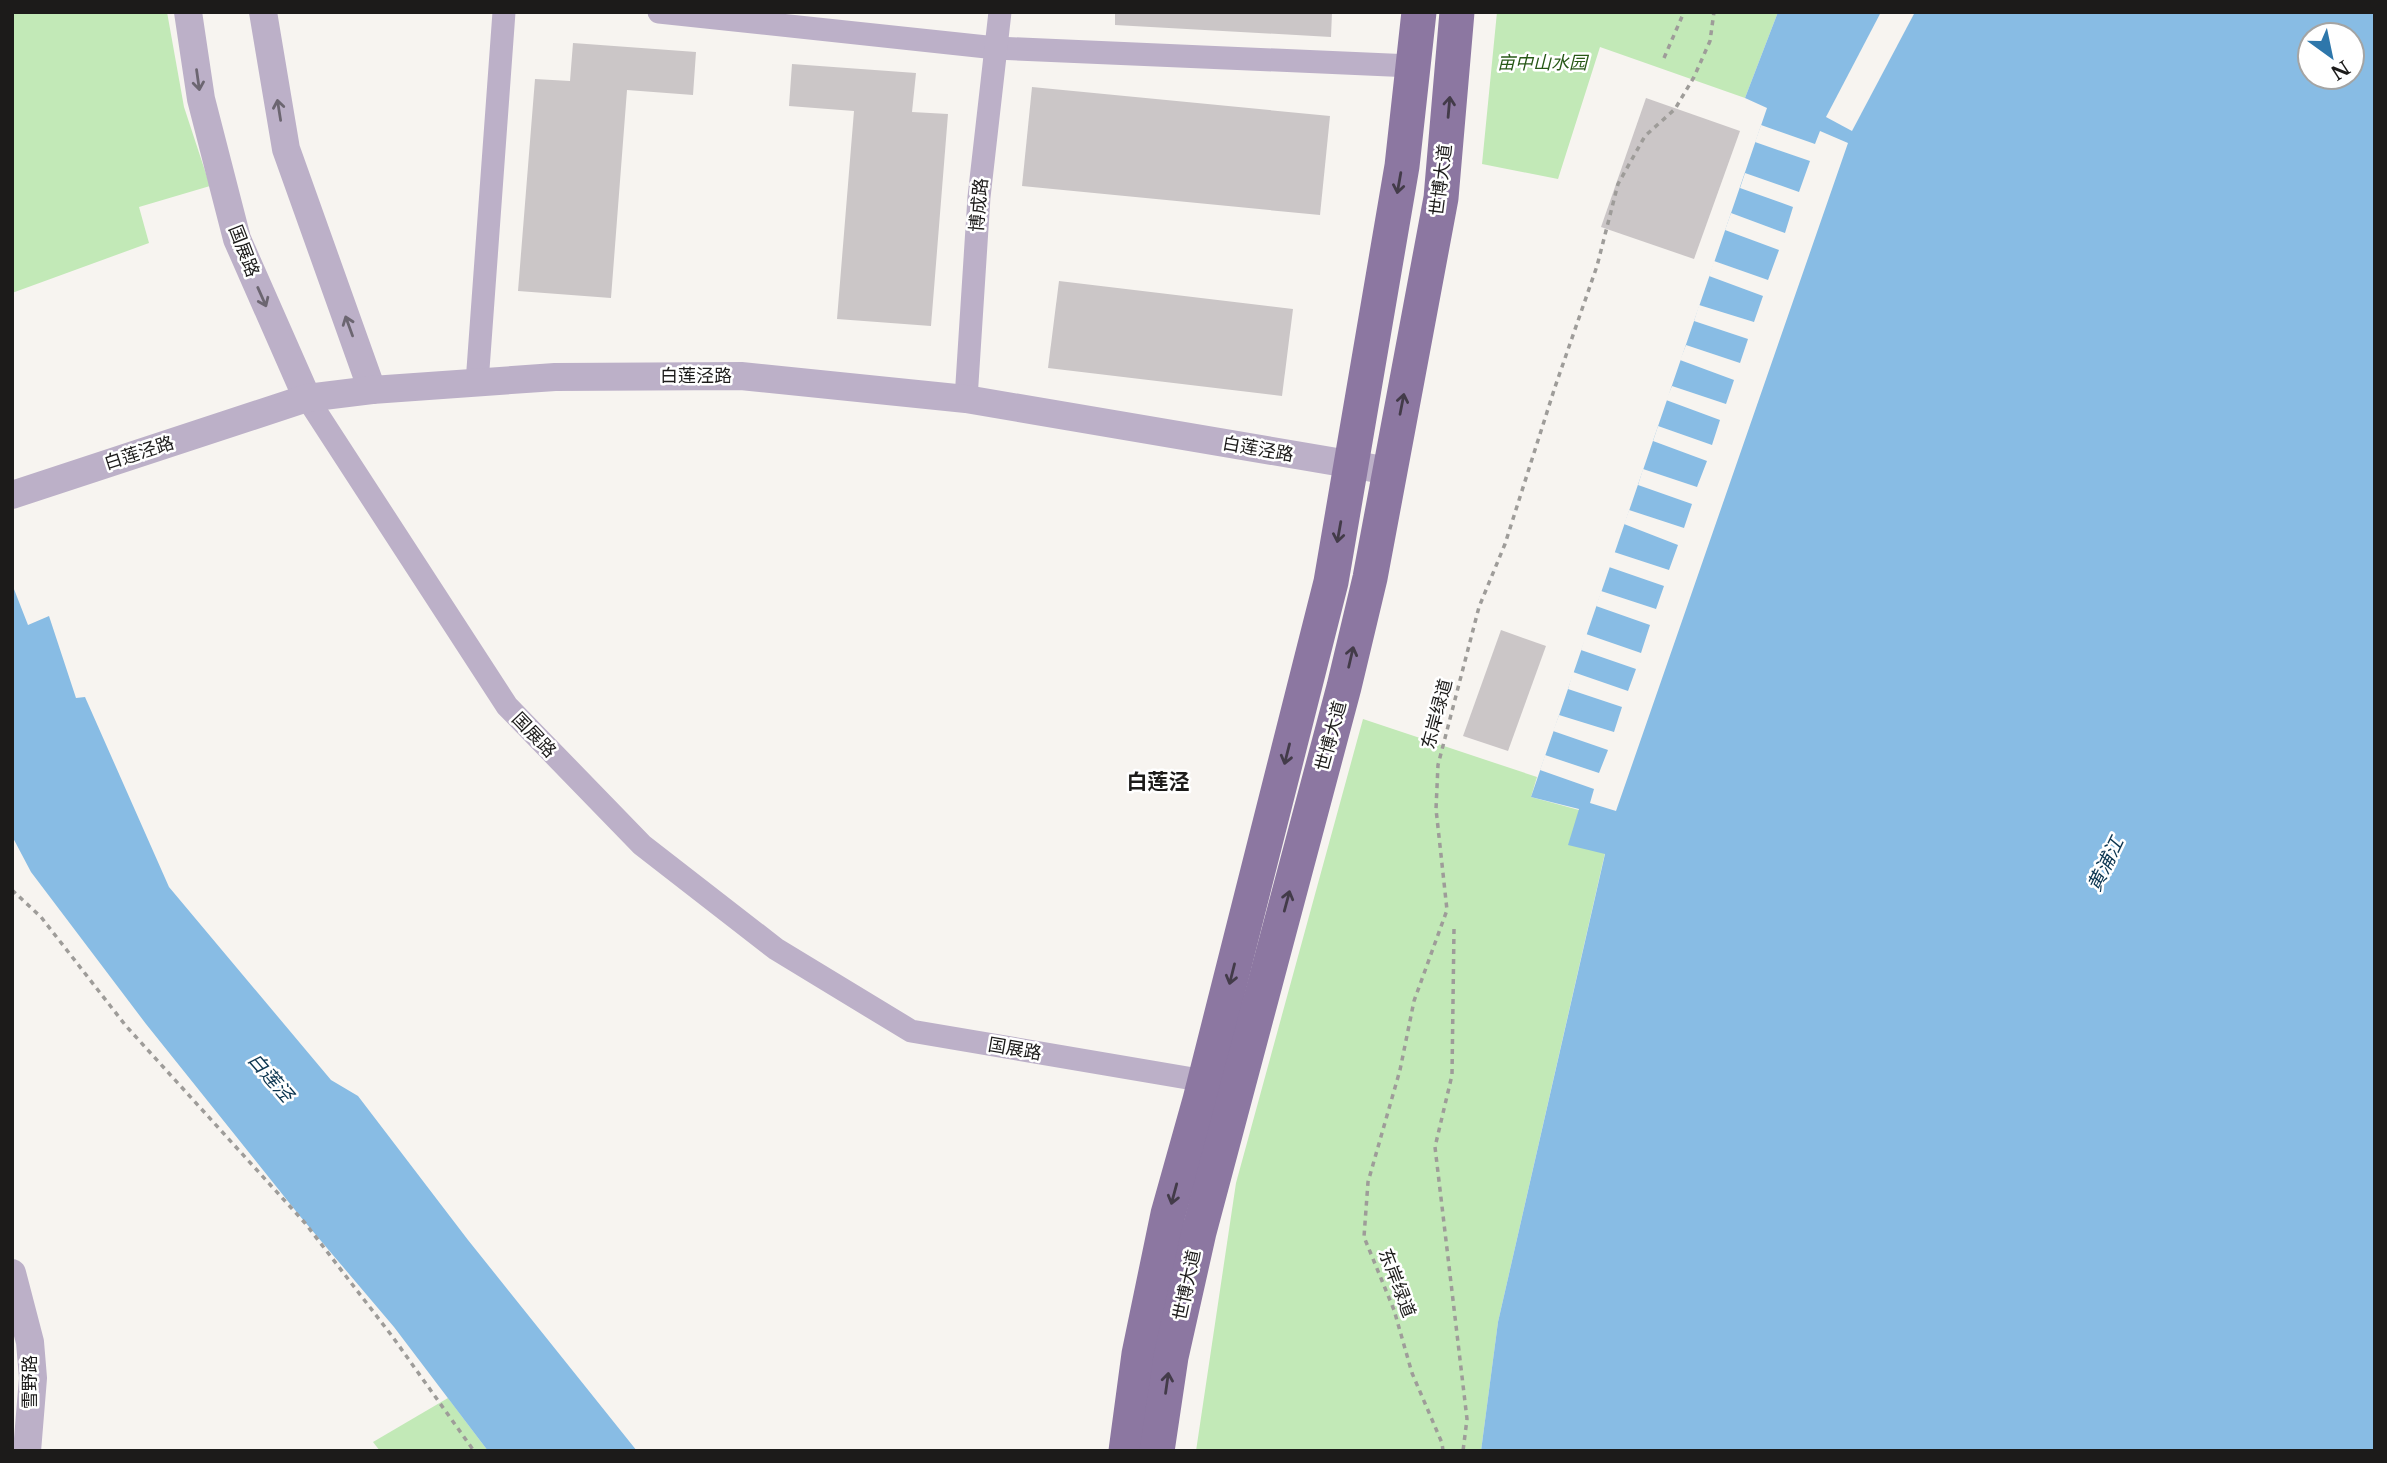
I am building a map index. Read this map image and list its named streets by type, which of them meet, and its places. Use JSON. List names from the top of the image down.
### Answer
{
  "streets": {
    "main road": ["世博大道"],
    "street": [
      "博成路",
      "国展路",
      "白莲泾路",
      "雪野路"
    ],
    "path": ["东岸绿道"]
  },
  "crossings": [
    ["世博大道", "国展路"],
    ["世博大道", "白莲泾路"],
    ["博成路", "白莲泾路"],
    ["国展路", "白莲泾路"]
  ],
  "districts": ["白莲泾"],
  "water": ["黄浦江", "白莲泾"],
  "parks": ["亩中山水园"],
  "north": "bottom right"
}
